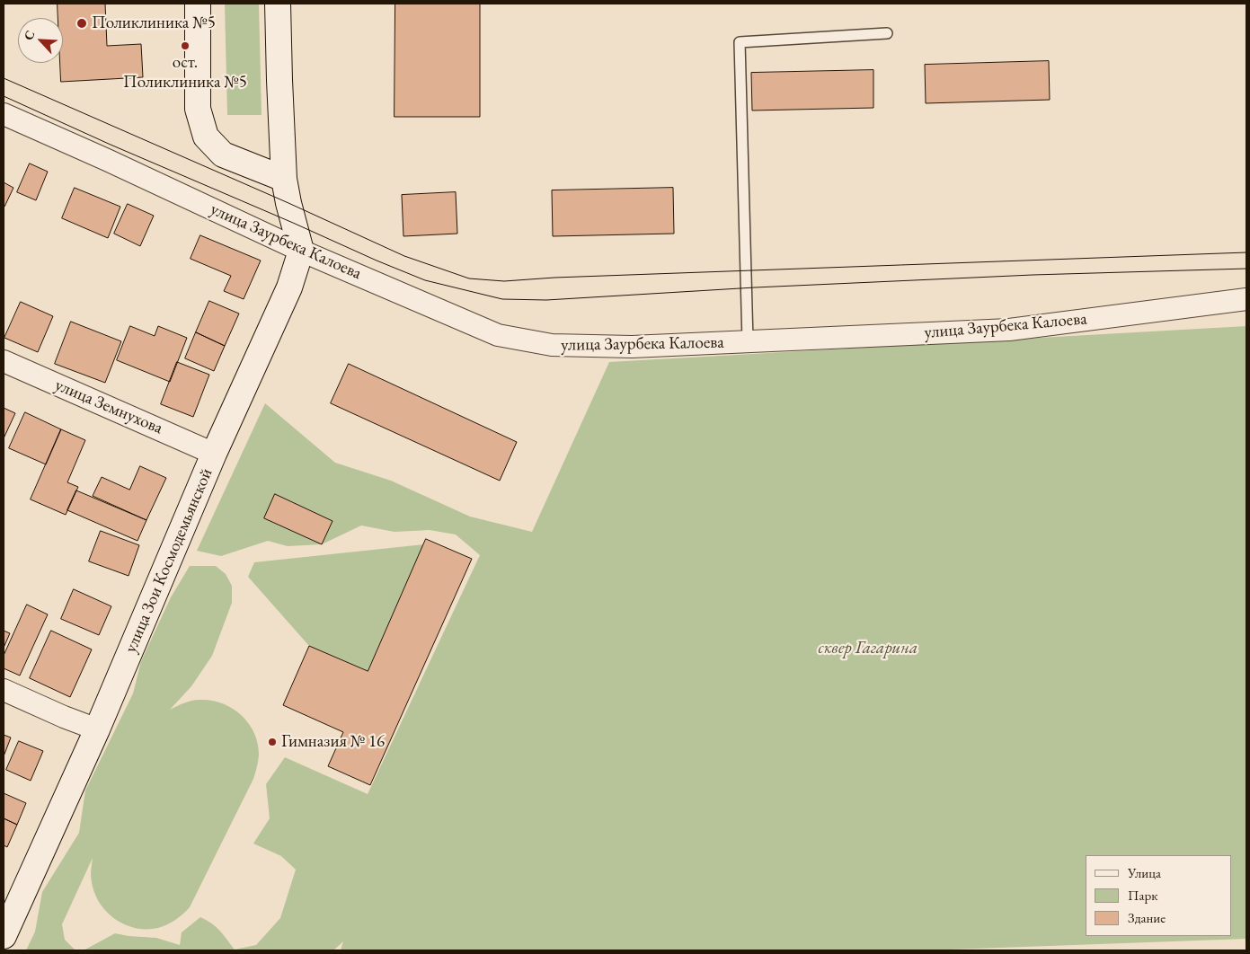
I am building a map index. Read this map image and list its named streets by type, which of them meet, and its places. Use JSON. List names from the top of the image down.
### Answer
{
  "streets": {
    "street": ["улица Заурбека Калоева", "улица Земнухова", "улица Зои Космодемьянской"]
  },
  "crossings": [
    ["улица Заурбека Калоева", "улица Зои Космодемьянской"],
    ["улица Земнухова", "улица Зои Космодемьянской"]
  ],
  "parks": ["сквер Гагарина"],
  "places": ["Поликлиника №5", "ост. Поликлиника №5", "Гимназия № 16"],
  "legend": ["Улица", "Парк", "Здание"],
  "north": "top left"
}
